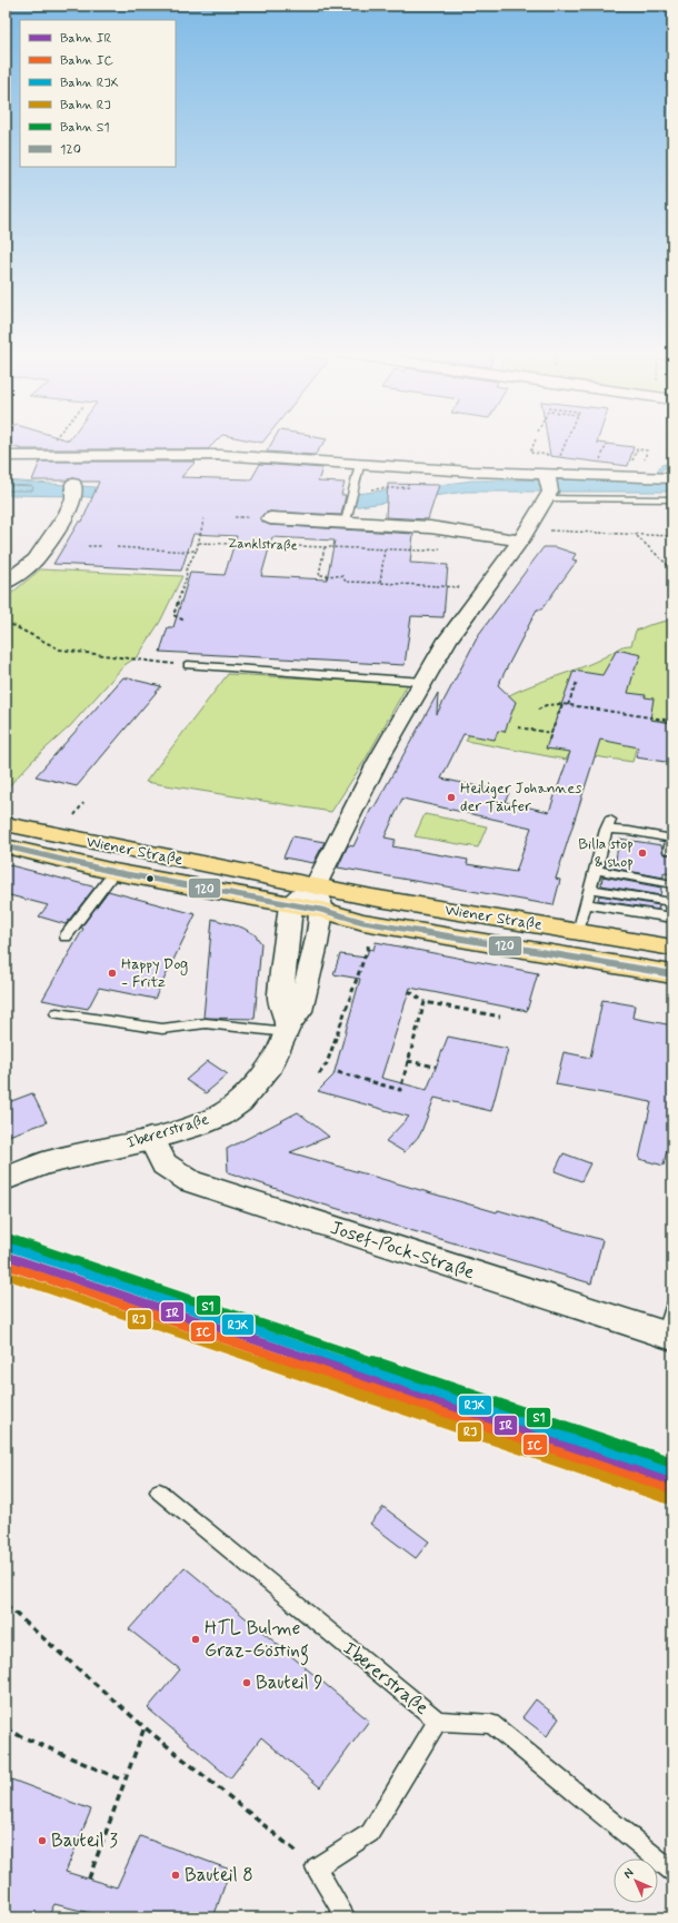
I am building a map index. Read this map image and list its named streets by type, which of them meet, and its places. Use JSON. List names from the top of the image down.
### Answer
{
  "streets": {
    "main road": ["Wiener Straße"],
    "street": ["Zanklstraße", "Ibererstraße", "Josef-Pock-Straße"]
  },
  "crossings": [
    ["Wiener Straße", "Ibererstraße"],
    ["Ibererstraße", "Josef-Pock-Straße"]
  ],
  "places": [
    "Heiliger Johannes der Täufer",
    "Billa stop & shop",
    "Happy Dog - Fritz",
    "HTL Bulme Graz-Gösting",
    "Bauteil 9",
    "Bauteil 3",
    "Bauteil 8"
  ],
  "lines": [
    "transit line 120",
    "rail line S1",
    "rail line RJX",
    "rail line IR",
    "rail line IC",
    "rail line RJ"
  ],
  "legend": [
    "Bahn IR",
    "Bahn IC",
    "Bahn RJX",
    "Bahn RJ",
    "Bahn S1",
    "120"
  ],
  "north": "top left"
}
